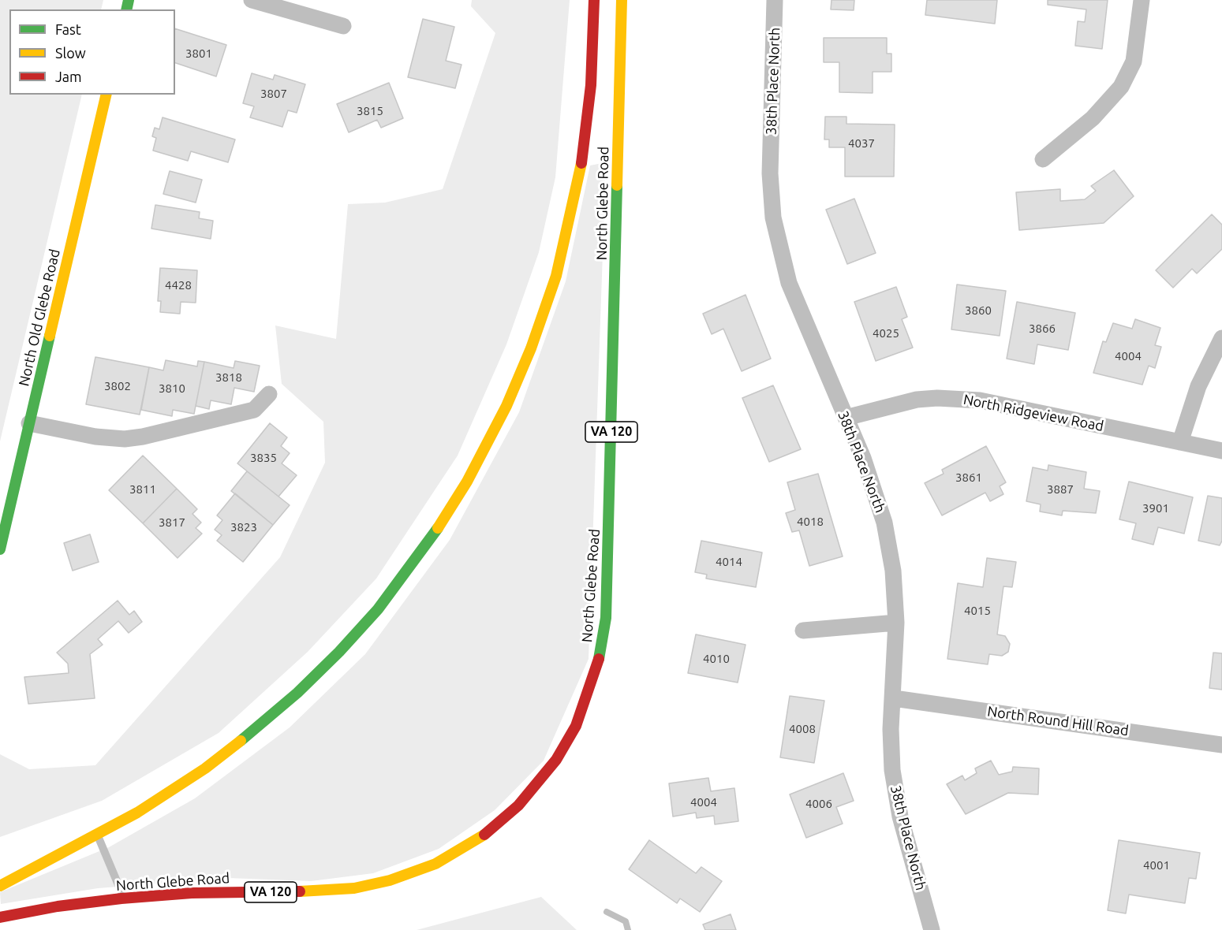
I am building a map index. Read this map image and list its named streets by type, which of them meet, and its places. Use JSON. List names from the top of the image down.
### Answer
{
  "streets": {
    "main road": ["North Glebe Road", "North Old Glebe Road", "VA 120"],
    "street": ["38th Place North", "North Ridgeview Road", "North Round Hill Road"]
  },
  "crossings": [
    ["38th Place North", "North Ridgeview Road"],
    ["38th Place North", "North Round Hill Road"]
  ],
  "house_numbers": [
    "3801",
    "3807",
    "3815",
    "4037",
    "4428",
    "3860",
    "3866",
    "4025",
    "4004",
    "3818",
    "3802",
    "3810",
    "3835",
    "3861",
    "3811",
    "3887",
    "3901",
    "4018",
    "3817",
    "3823",
    "4014",
    "4015",
    "4010",
    "4008",
    "4004",
    "4006",
    "4001"
  ],
  "legend": ["Fast", "Slow", "Jam"]
}
